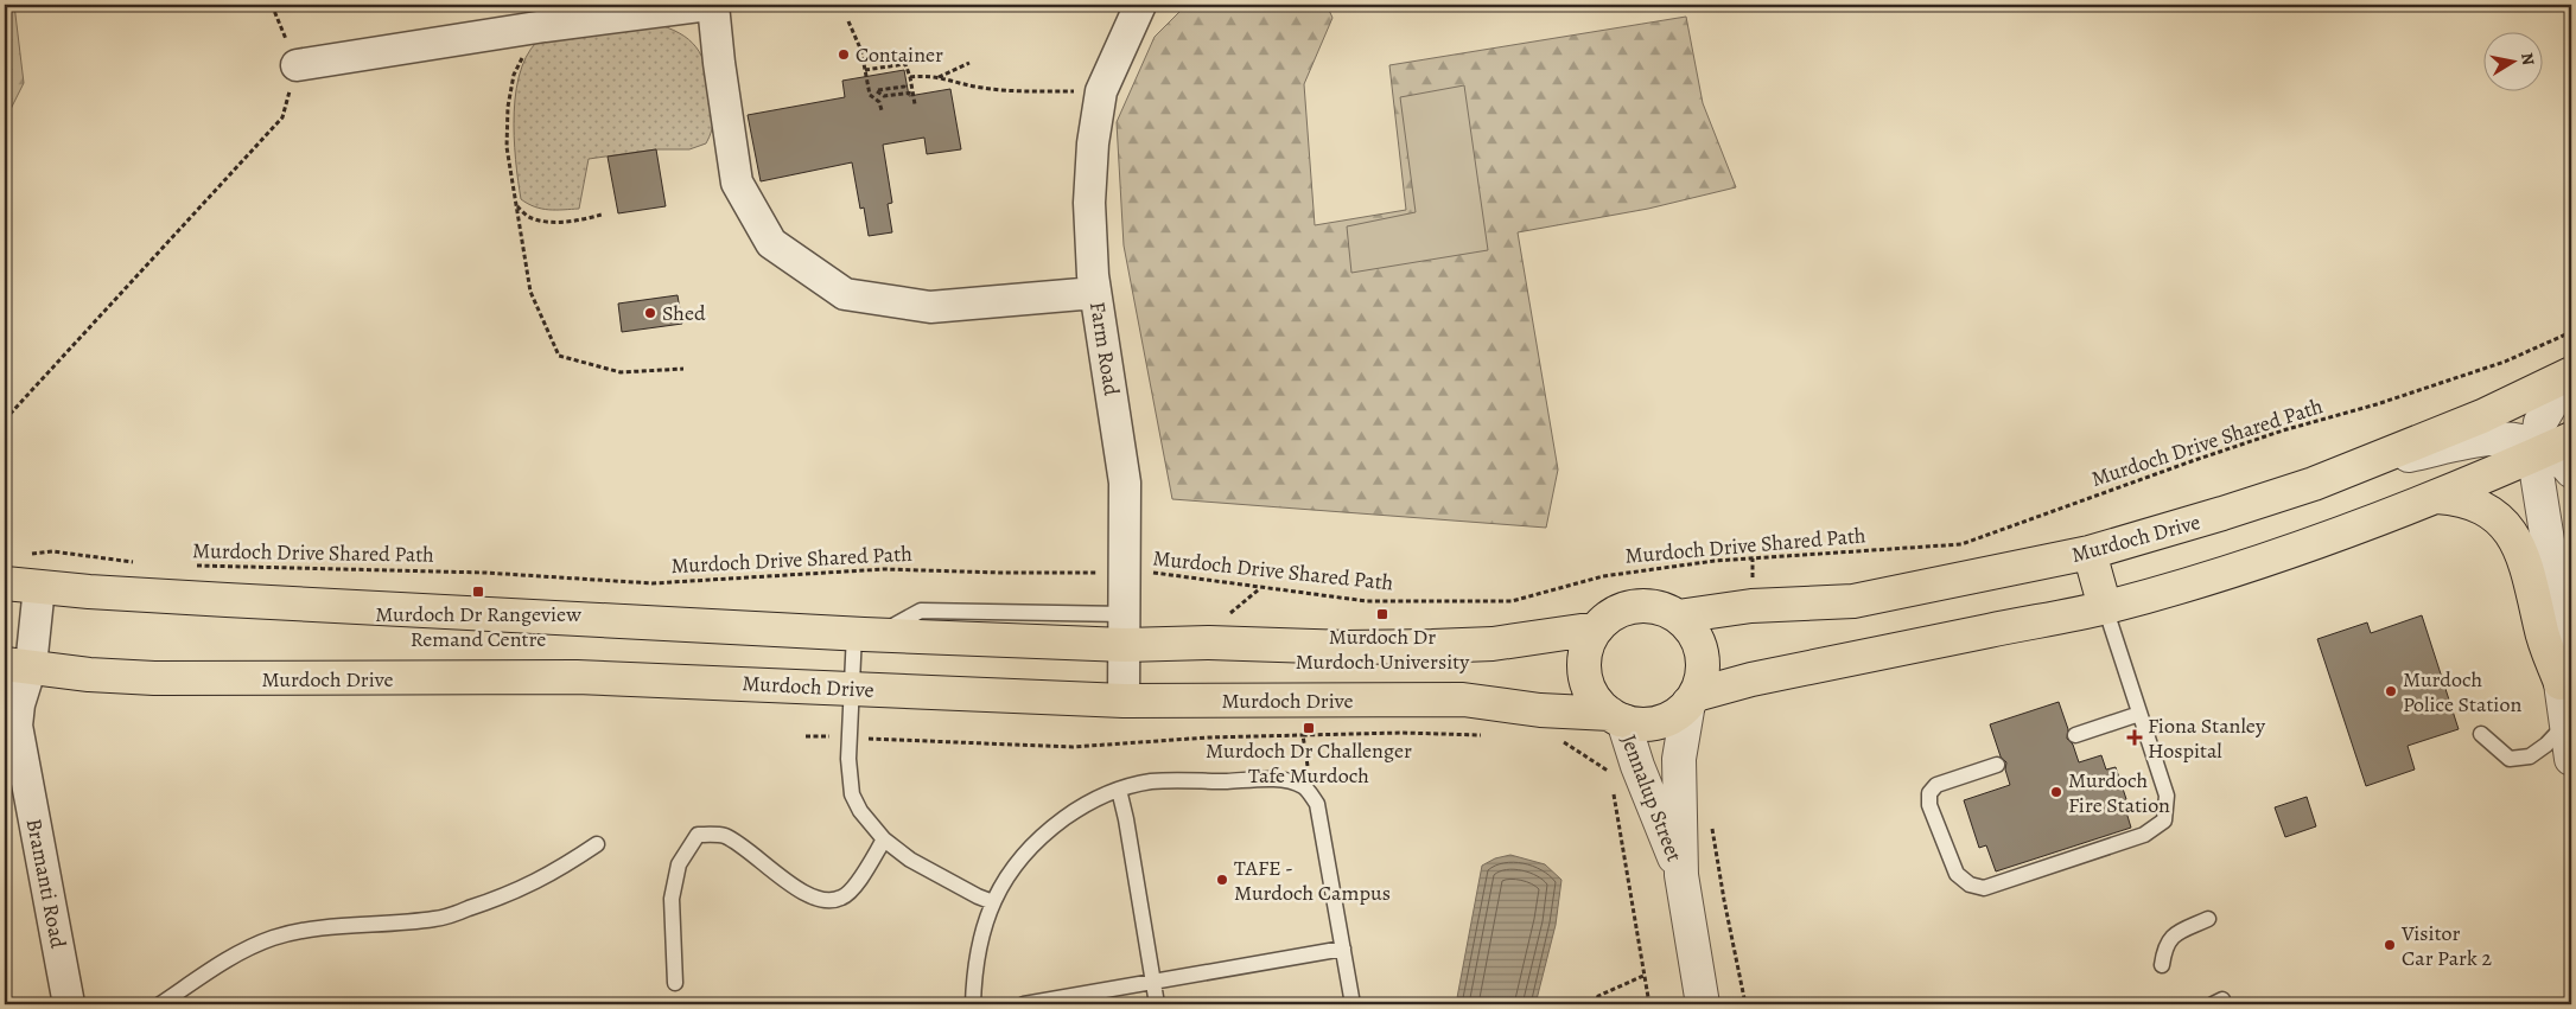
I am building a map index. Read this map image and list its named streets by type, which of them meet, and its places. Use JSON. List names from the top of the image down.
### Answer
{
  "streets": {
    "main road": ["Murdoch Drive"],
    "street": ["Farm Road", "Jennalup Street", "Bramanti Road"],
    "path": ["Murdoch Drive Shared Path"]
  },
  "crossings": [
    ["Farm Road", "Murdoch Drive Shared Path"],
    ["Farm Road", "Murdoch Drive"],
    ["Murdoch Drive", "Jennalup Street"],
    ["Murdoch Drive", "Bramanti Road"]
  ],
  "places": {
    "other": [
      "Container",
      "Shed",
      "Murdoch Police Station",
      "Murdoch Fire Station",
      "TAFE - Murdoch Campus",
      "Visitor Car Park 2"
    ],
    "transit": ["Murdoch Dr Rangeview Remand Centre", "Murdoch Dr Murdoch University", "Murdoch Dr Challenger Tafe Murdoch"],
    "health": ["Fiona Stanley Hospital"]
  },
  "north": "right"
}
